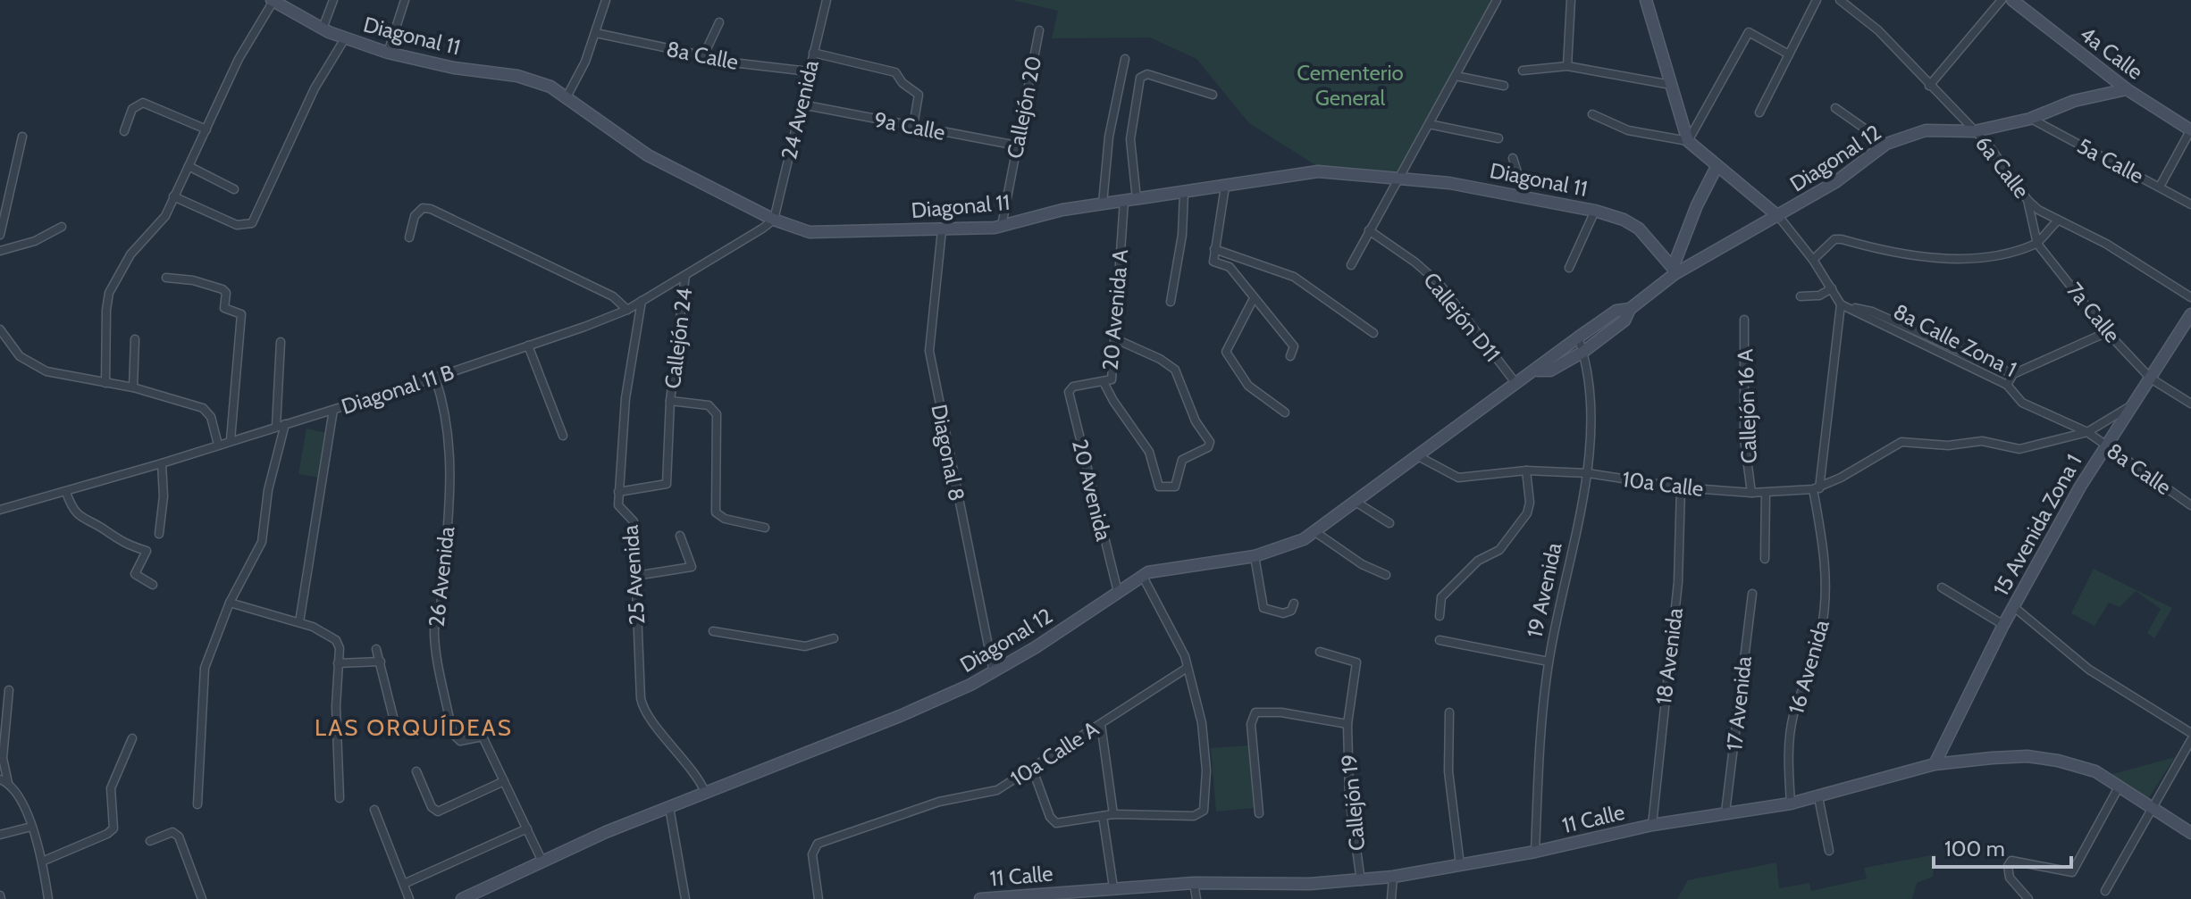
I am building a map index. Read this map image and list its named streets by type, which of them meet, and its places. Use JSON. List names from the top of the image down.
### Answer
{
  "streets": {
    "street": [
      "Diagonal 11",
      "4a Calle",
      "8a Calle",
      "Callejón 20",
      "24 Avenida",
      "9a Calle",
      "Diagonal 12",
      "5a Calle",
      "6a Calle",
      "20 Avenida A",
      "7a Calle",
      "Callejón D11",
      "Callejón 24",
      "8a Calle Zona 1",
      "Diagonal 11 B",
      "Callejón 16 A",
      "Diagonal 8",
      "10a Calle",
      "20 Avenida",
      "15 Avenida Zona 1",
      "25 Avenida",
      "26 Avenida",
      "19 Avenida",
      "18 Avenida",
      "16 Avenida",
      "17 Avenida",
      "10a Calle A",
      "Callejón 19",
      "11 Calle"
    ]
  },
  "crossings": [
    ["Diagonal 11", "Callejón 20"],
    ["Diagonal 11", "24 Avenida"],
    ["Diagonal 11", "Diagonal 12"],
    ["Diagonal 11", "20 Avenida A"],
    ["Diagonal 11", "Diagonal 11 B"],
    ["Diagonal 11", "Diagonal 8"],
    ["4a Calle", "Diagonal 12"],
    ["8a Calle", "24 Avenida"],
    ["8a Calle", "8a Calle Zona 1"],
    ["8a Calle", "10a Calle"],
    ["8a Calle", "15 Avenida Zona 1"],
    ["Callejón 20", "9a Calle"],
    ["24 Avenida", "9a Calle"],
    ["24 Avenida", "Diagonal 11 B"],
    ["Diagonal 12", "5a Calle"],
    ["Diagonal 12", "6a Calle"],
    ["Diagonal 12", "Callejón D11"],
    ["Diagonal 12", "Diagonal 8"],
    ["Diagonal 12", "10a Calle"],
    ["Diagonal 12", "20 Avenida"],
    ["Diagonal 12", "25 Avenida"],
    ["Diagonal 12", "26 Avenida"],
    ["Diagonal 12", "19 Avenida"],
    ["6a Calle", "7a Calle"],
    ["20 Avenida A", "20 Avenida"],
    ["7a Calle", "15 Avenida Zona 1"],
    ["Callejón 24", "Diagonal 11 B"],
    ["Callejón 24", "25 Avenida"],
    ["8a Calle Zona 1", "10a Calle"],
    ["8a Calle Zona 1", "16 Avenida"],
    ["Diagonal 11 B", "26 Avenida"],
    ["Callejón 16 A", "10a Calle"],
    ["10a Calle", "19 Avenida"],
    ["10a Calle", "18 Avenida"],
    ["10a Calle", "16 Avenida"],
    ["15 Avenida Zona 1", "11 Calle"],
    ["19 Avenida", "11 Calle"],
    ["18 Avenida", "11 Calle"],
    ["16 Avenida", "11 Calle"],
    ["17 Avenida", "11 Calle"],
    ["Callejón 19", "11 Calle"]
  ],
  "districts": ["LAS ORQUÍDEAS"],
  "parks": ["Cementerio General"],
  "scale_bar": "100 m"
}
